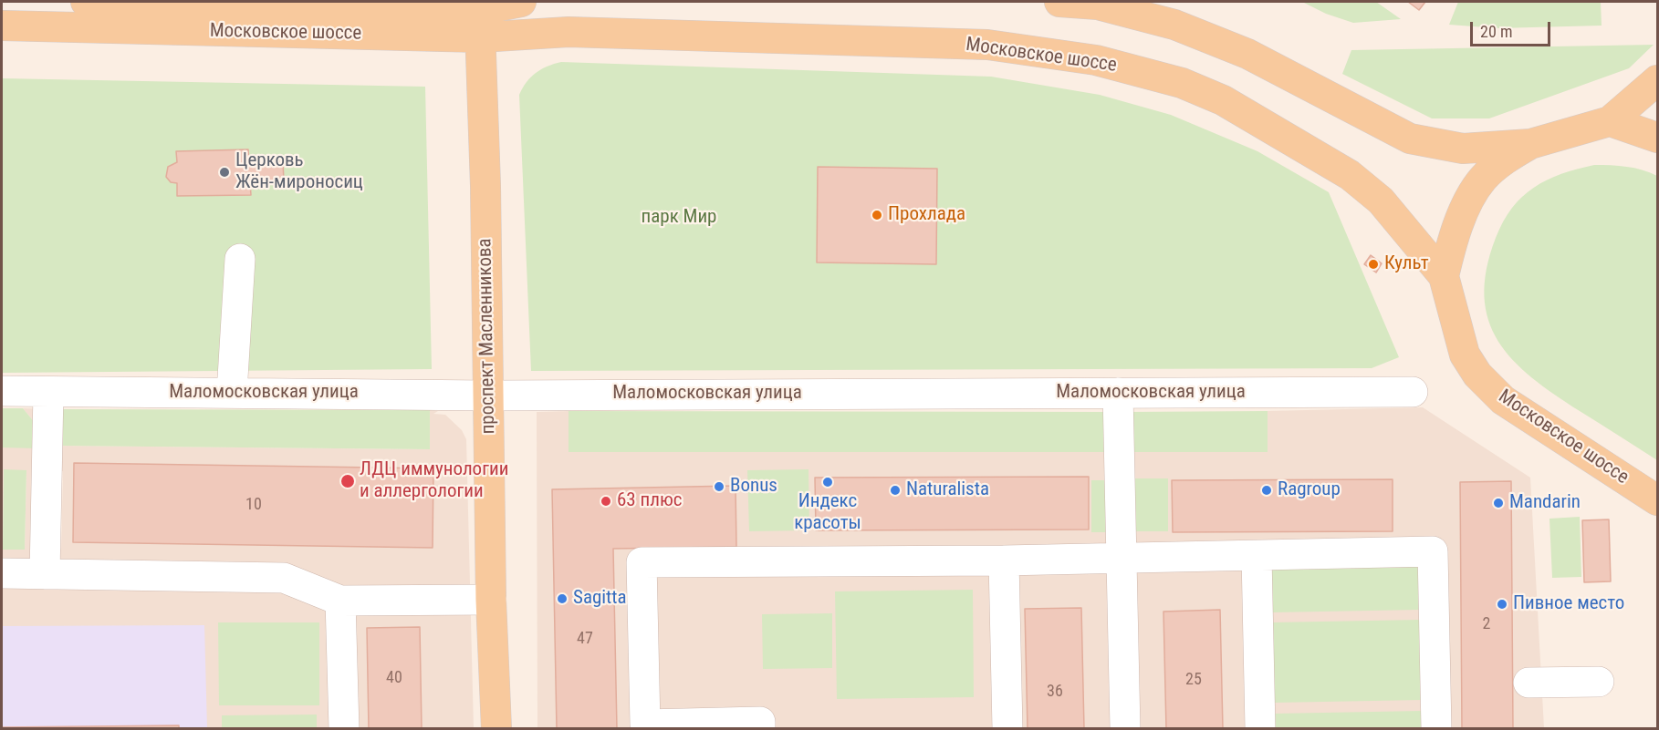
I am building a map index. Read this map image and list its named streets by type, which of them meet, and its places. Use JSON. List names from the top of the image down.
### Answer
{
  "streets": {
    "main road": ["Московское шоссе", "проспект Масленникова"],
    "street": ["Маломосковская улица"]
  },
  "crossings": [
    ["Московское шоссе", "проспект Масленникова"],
    ["проспект Масленникова", "Маломосковская улица"]
  ],
  "parks": ["парк Мир"],
  "places": [
    "Церковь Жён-мироносиц",
    "Прохлада",
    "Культ",
    "ЛДЦ иммунологии и аллергологии",
    "Индекс красоты",
    "Bonus",
    "Naturalista",
    "Ragroup",
    "63 плюс",
    "Mandarin",
    "Sagitta",
    "Пивное место"
  ],
  "house_numbers": [
    "10",
    "2",
    "47",
    "40",
    "25",
    "36"
  ],
  "scale_bar": "20 m"
}
